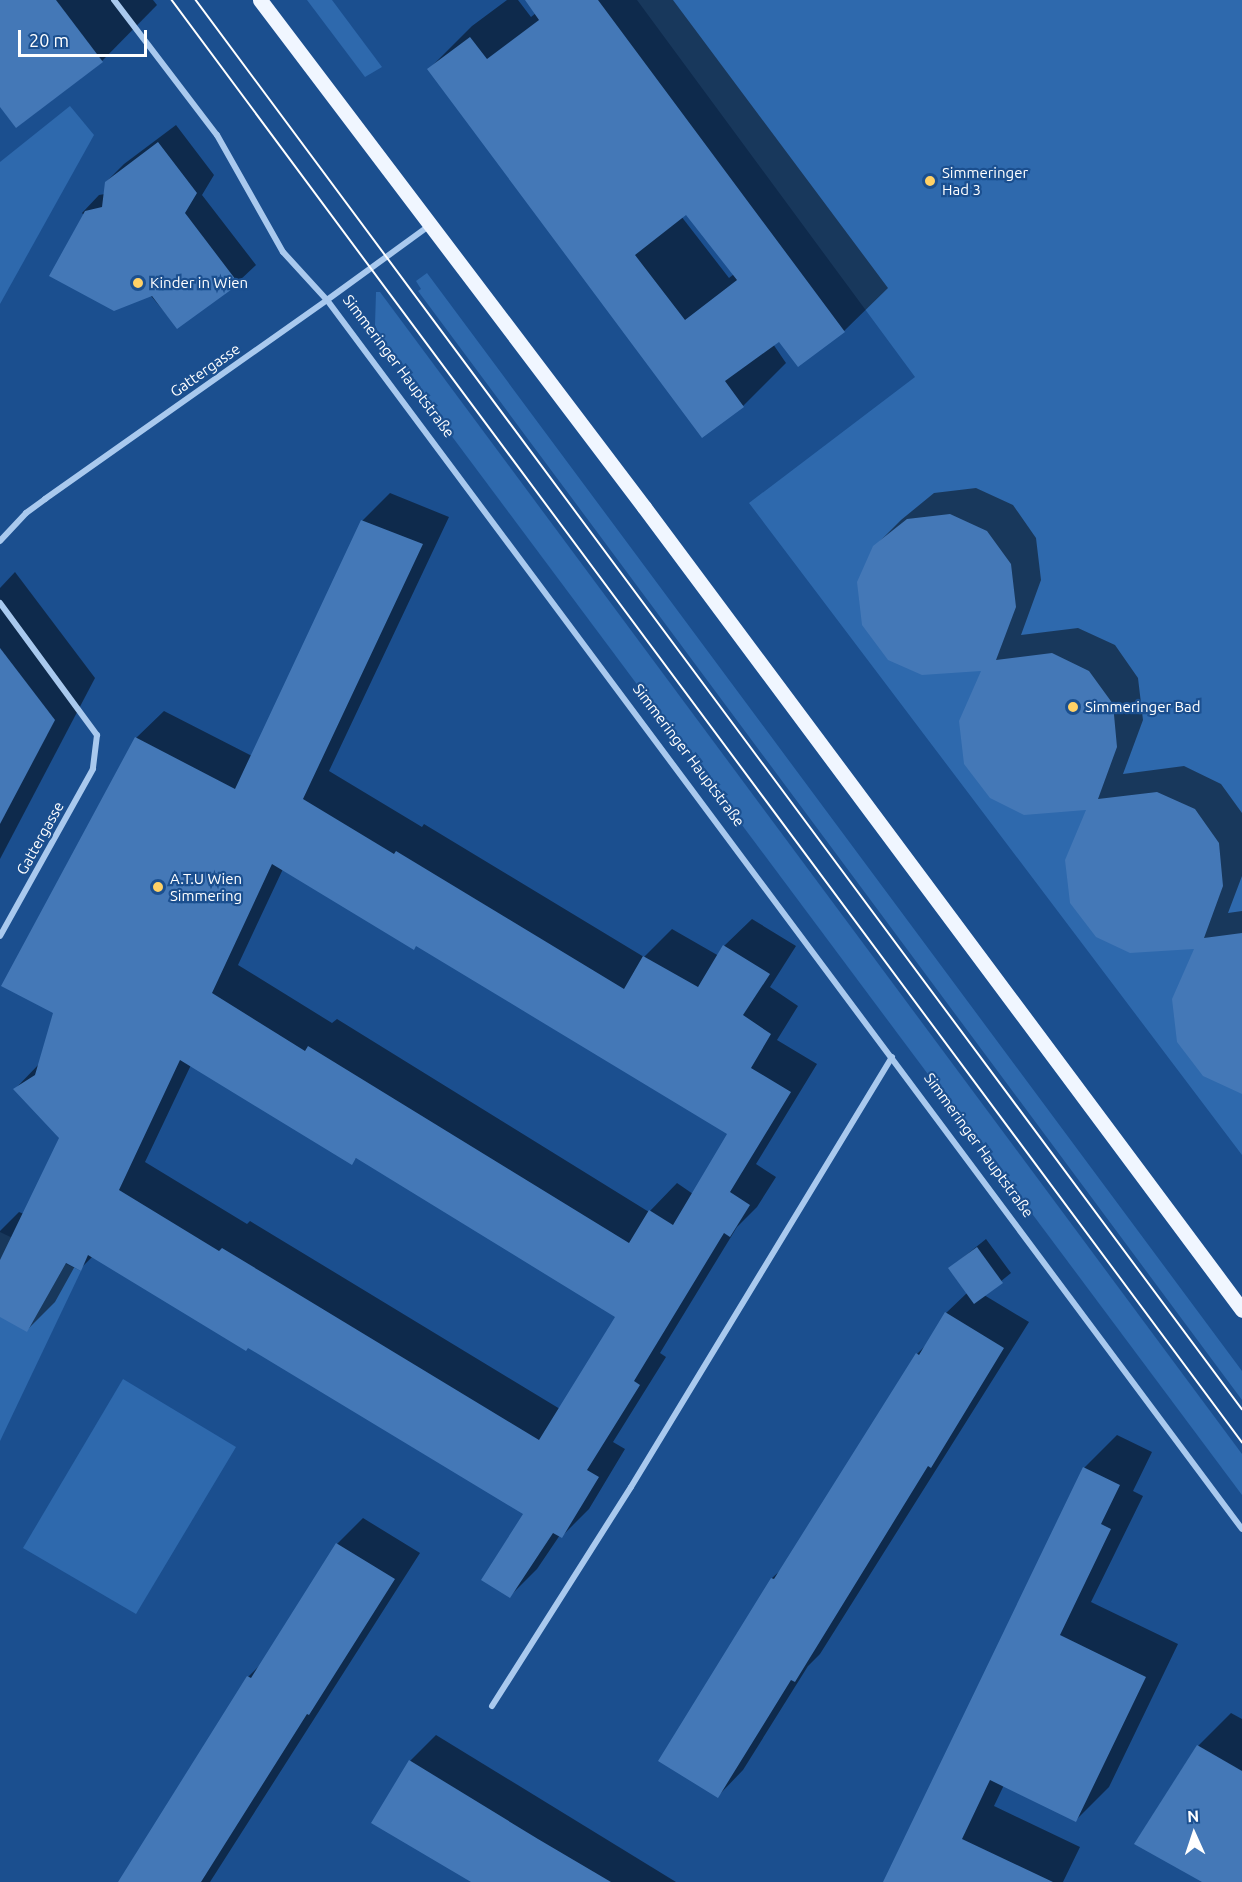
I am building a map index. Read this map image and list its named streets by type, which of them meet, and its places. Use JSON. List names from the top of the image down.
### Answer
{
  "streets": {
    "street": ["Simmeringer Hauptstraße", "Gattergasse"]
  },
  "crossings": [
    ["Simmeringer Hauptstraße", "Gattergasse"]
  ],
  "places": [
    "Simmeringer Had 3",
    "Kinder in Wien",
    "Simmeringer Bad",
    "A.T.U Wien Simmering"
  ],
  "scale_bar": "20 m",
  "north": "top"
}
